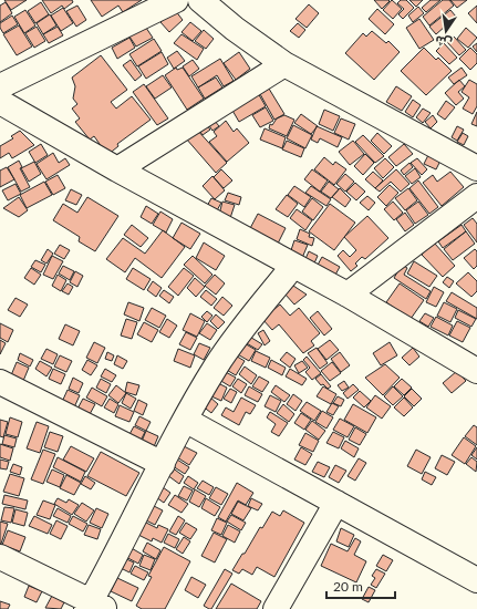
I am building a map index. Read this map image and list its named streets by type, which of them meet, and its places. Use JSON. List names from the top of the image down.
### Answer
{
  "scale_bar": "20 m",
  "north": "bottom"
}
